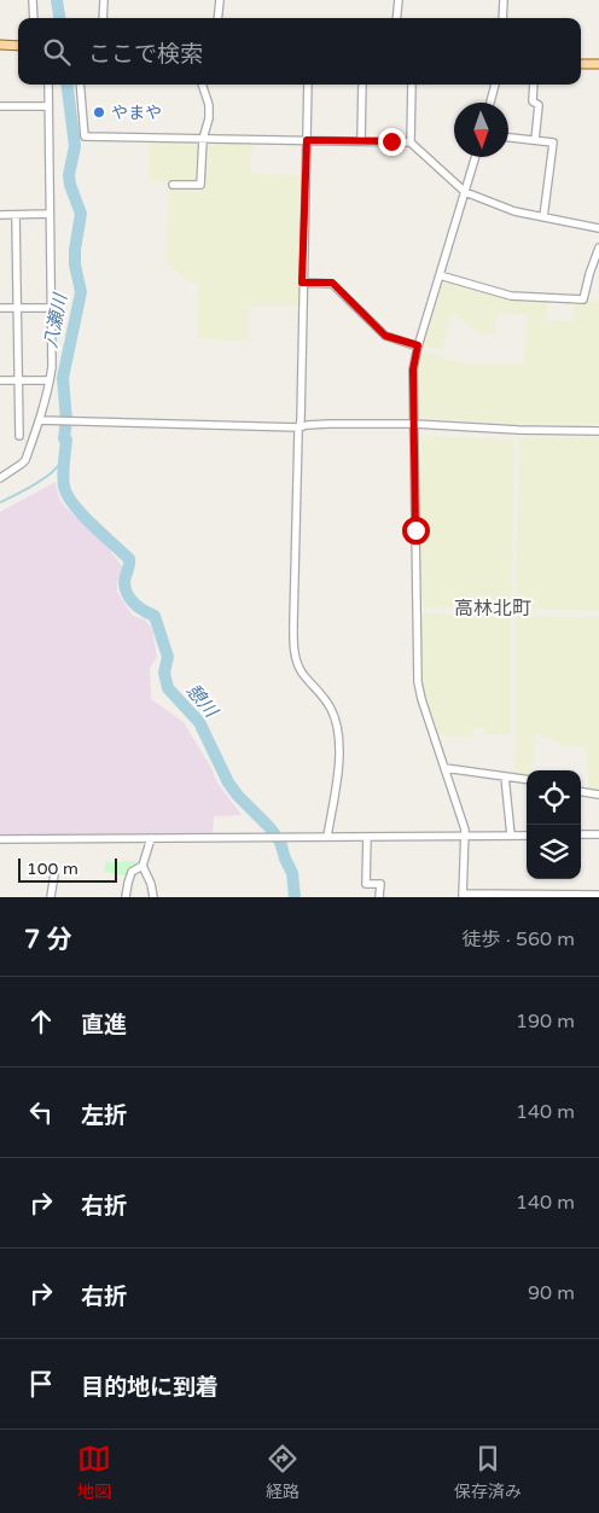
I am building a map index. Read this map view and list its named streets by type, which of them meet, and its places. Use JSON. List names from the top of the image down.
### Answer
{
  "districts": ["高林北町"],
  "water": ["八瀬川", "憩川"],
  "places": ["やまや"],
  "scale_bar": "100 m",
  "north": "bottom",
  "page": {
    "search": "ここで検索",
    "scale": "100 m",
    "heading": ["7 分", "徒歩 · 560 m"],
    "list": [
      ["直進", "190 m"],
      ["左折", "140 m"],
      ["右折", "140 m"],
      ["右折", "90 m"],
      "目的地に到着"
    ],
    "nav": ["地図", "経路", "保存済み"]
  }
}
